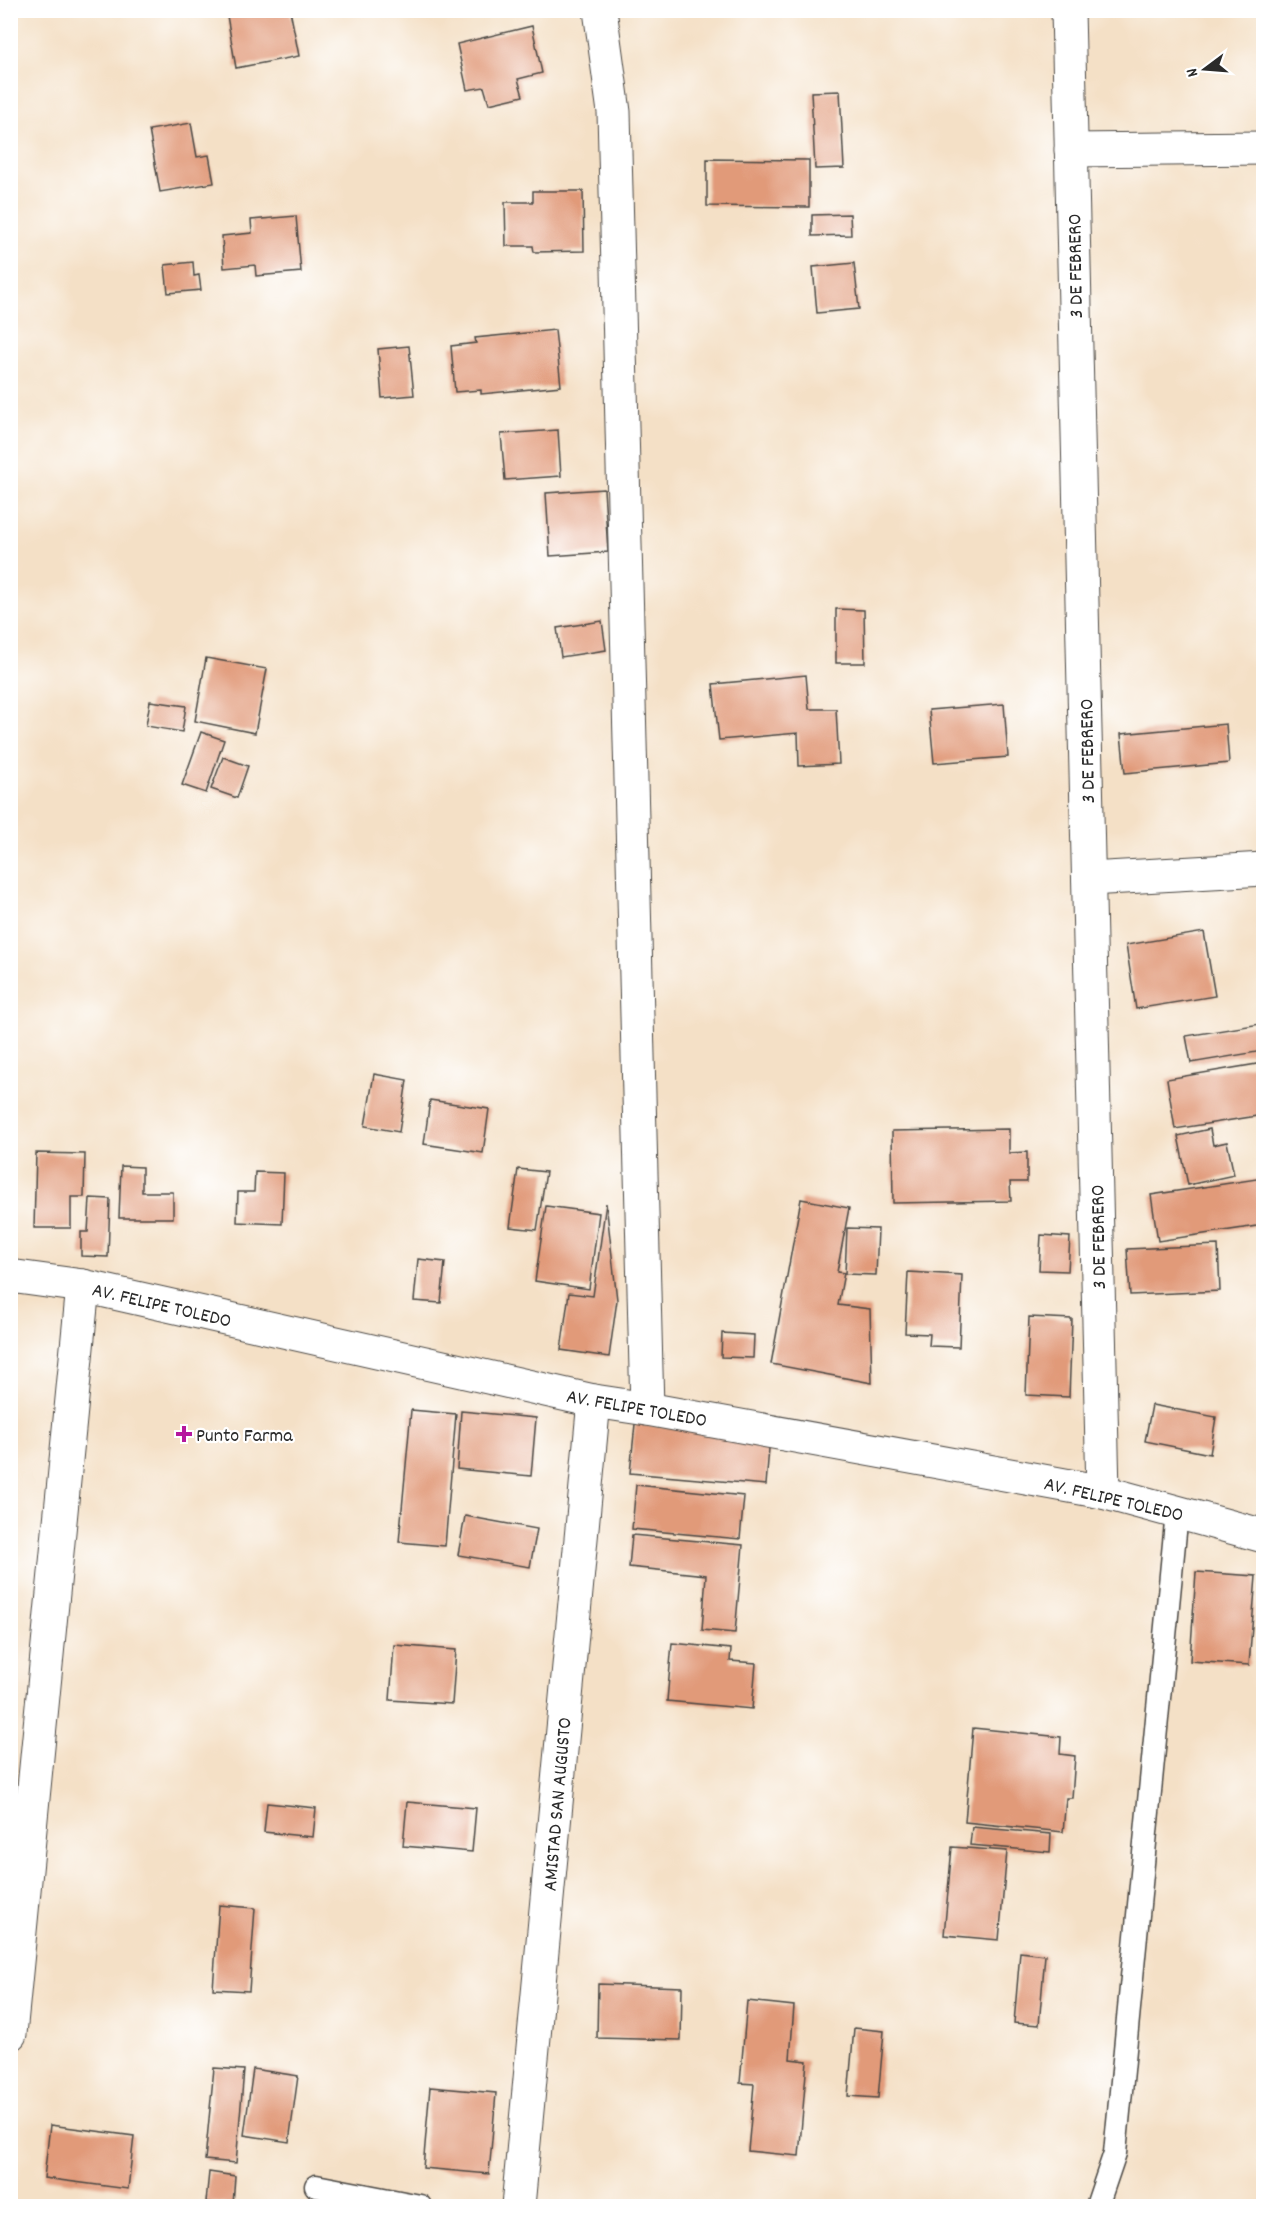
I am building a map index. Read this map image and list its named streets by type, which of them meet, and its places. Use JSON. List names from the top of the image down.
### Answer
{
  "streets": {
    "street": ["3 DE FEBRERO", "AV. FELIPE TOLEDO", "AMISTAD SAN AUGUSTO"]
  },
  "crossings": [
    ["3 DE FEBRERO", "AV. FELIPE TOLEDO"],
    ["AV. FELIPE TOLEDO", "AMISTAD SAN AUGUSTO"]
  ],
  "places": {
    "health": ["Punto Farma"]
  },
  "north": "left"
}
